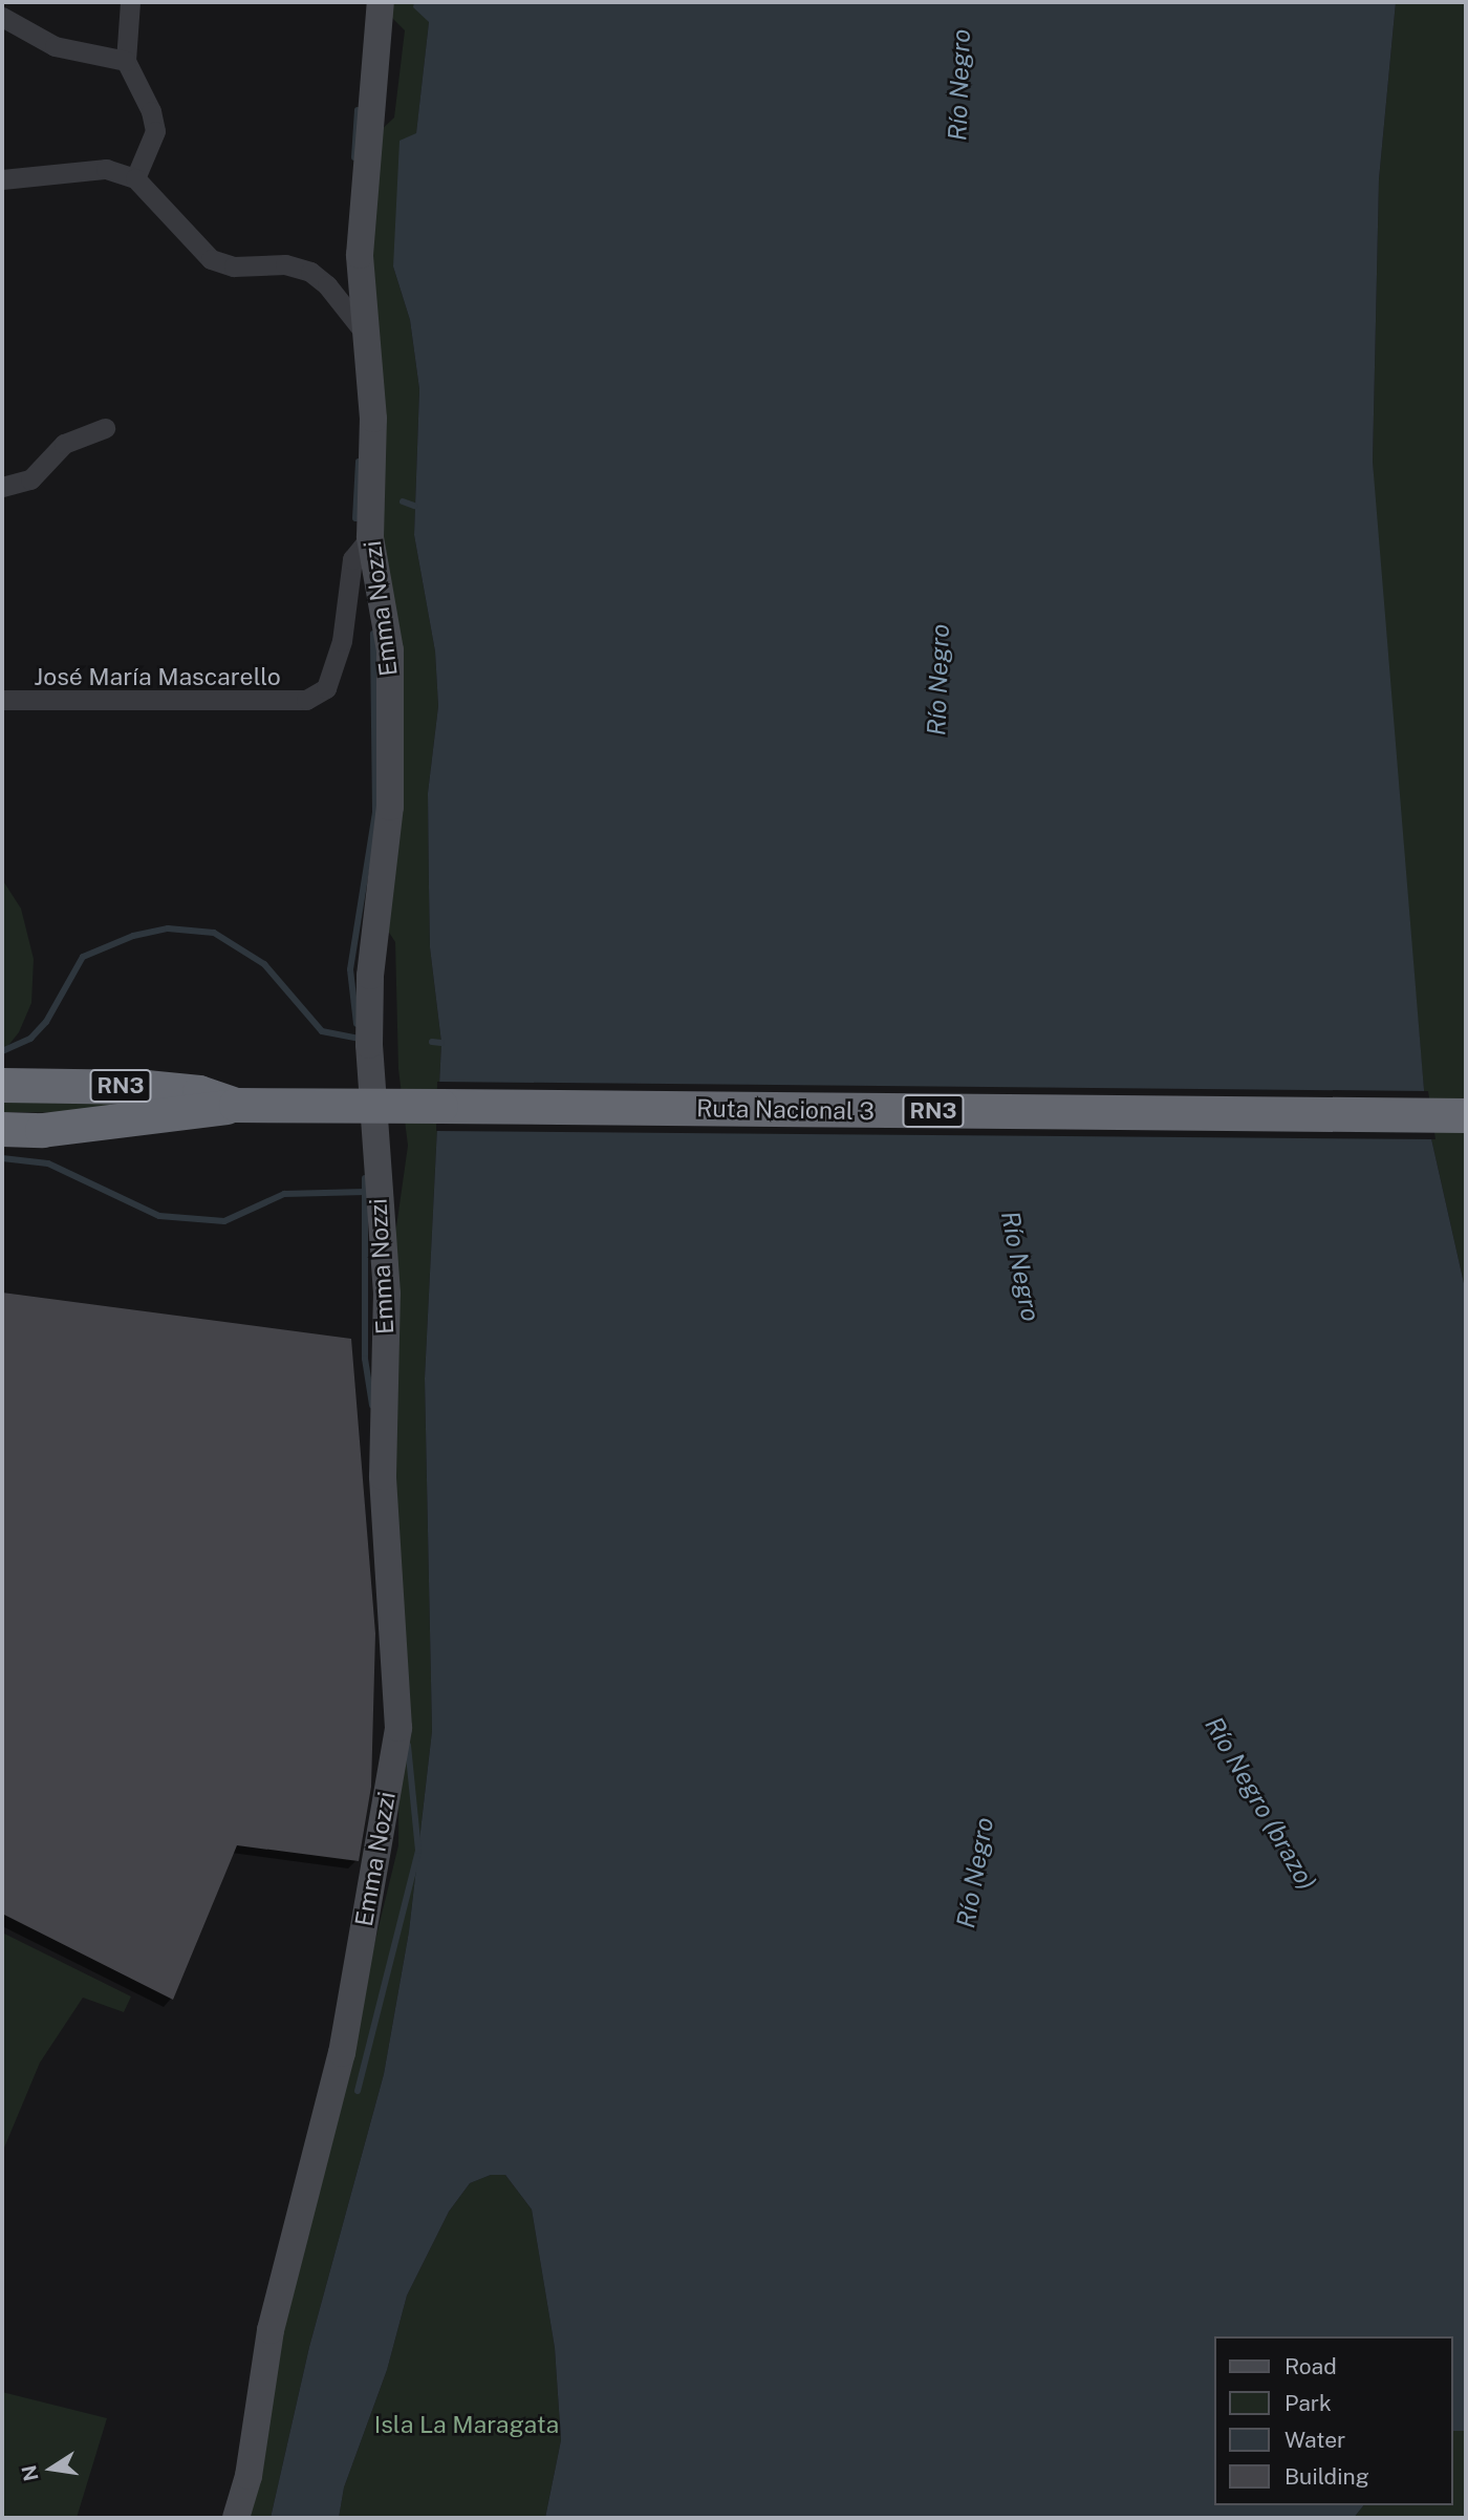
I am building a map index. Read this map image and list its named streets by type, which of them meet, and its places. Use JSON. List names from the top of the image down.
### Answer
{
  "streets": {
    "highway": ["RN3", "Ruta Nacional 3"],
    "street": ["Emma Nozzi", "José María Mascarello"]
  },
  "crossings": [
    ["Emma Nozzi", "José María Mascarello"],
    ["RN3", "Ruta Nacional 3"]
  ],
  "water": ["Río Negro", "Río Negro (brazo)"],
  "parks": ["Isla La Maragata"],
  "legend": [
    "Road",
    "Park",
    "Water",
    "Building"
  ],
  "north": "left"
}
